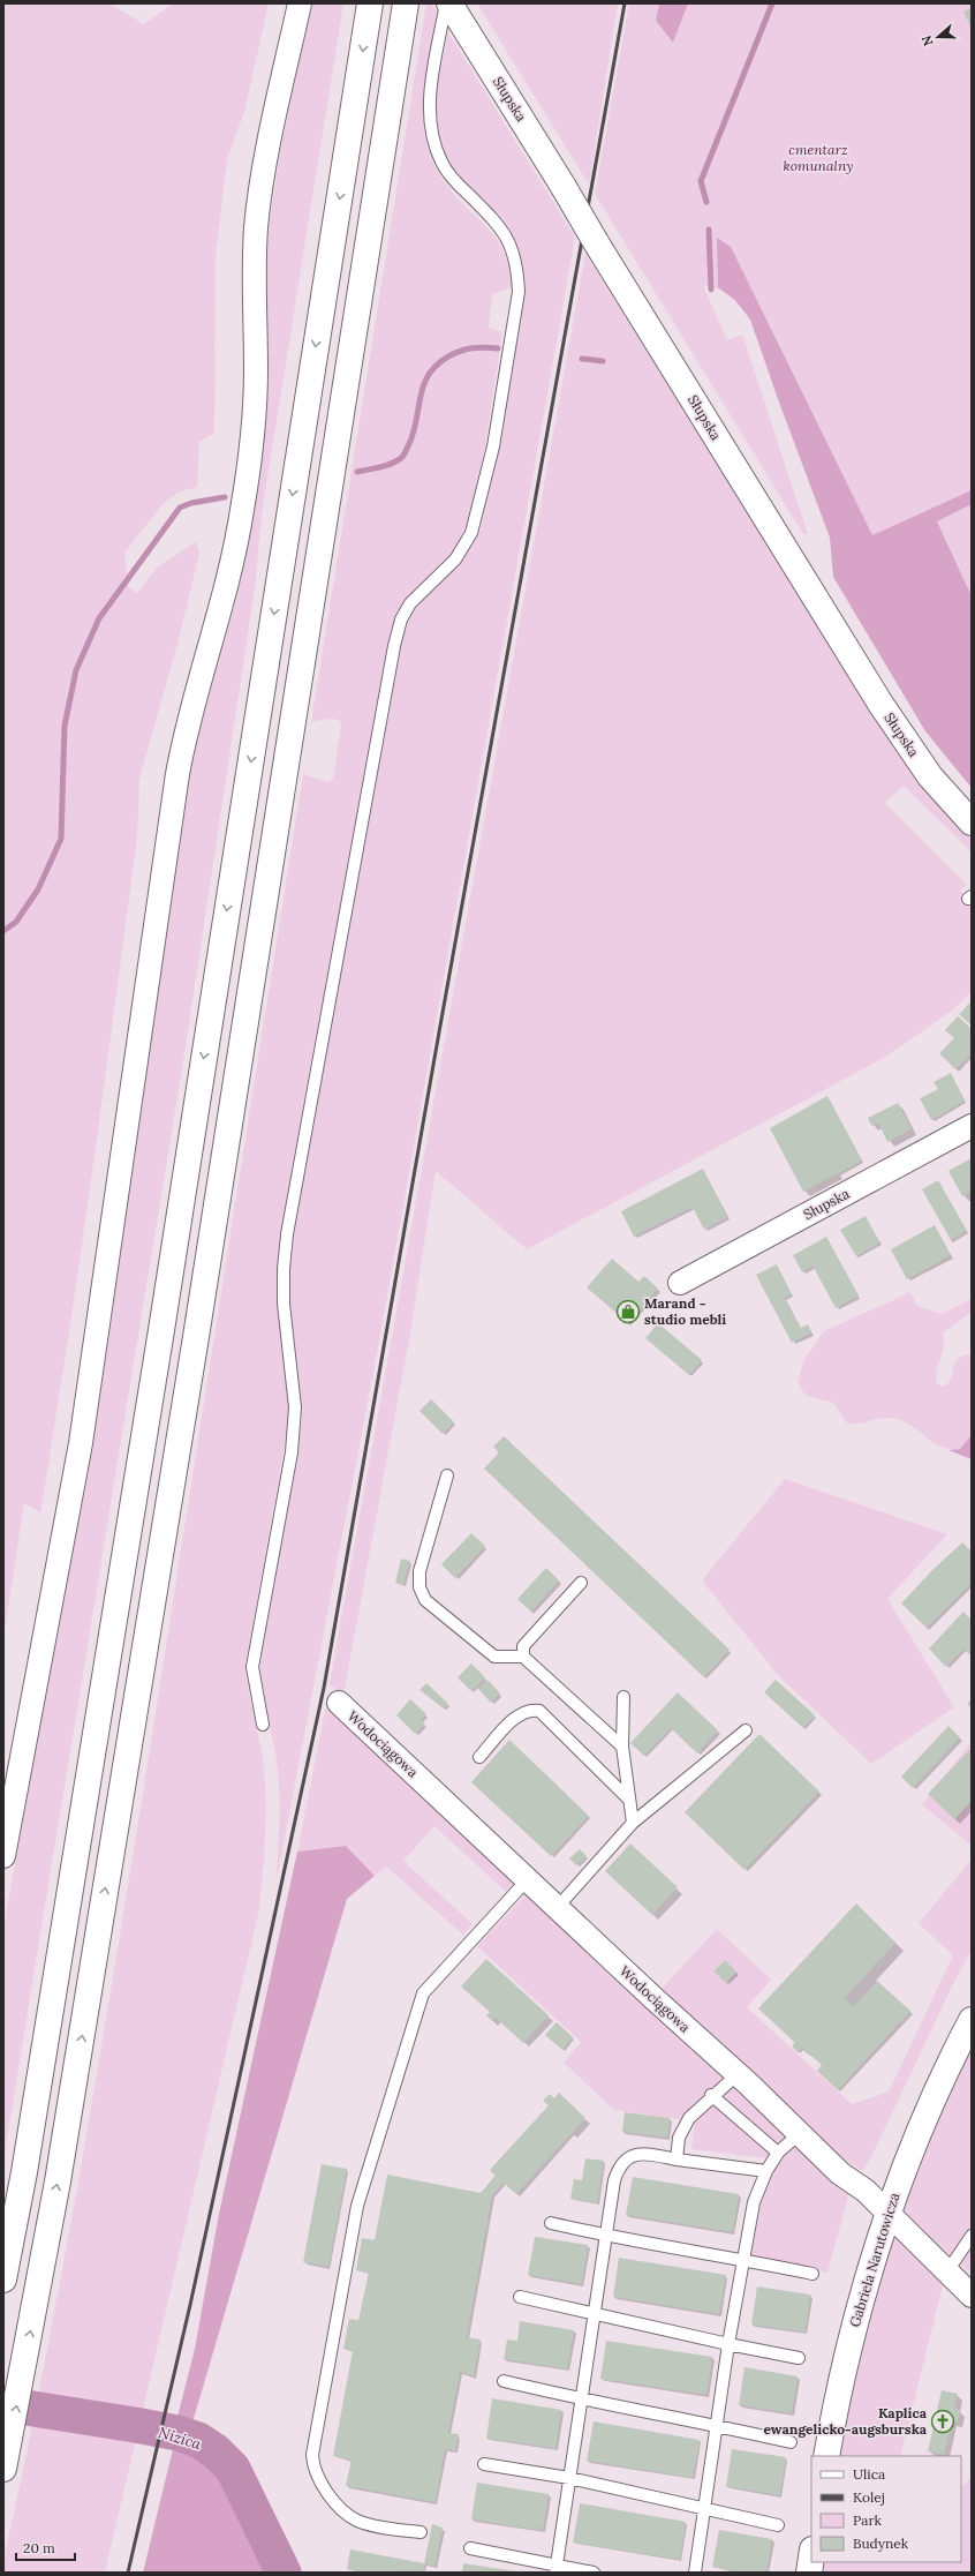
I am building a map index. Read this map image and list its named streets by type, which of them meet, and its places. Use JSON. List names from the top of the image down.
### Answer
{
  "streets": {
    "main road": ["Słupska", "Gabriela Narutowicza"],
    "street": ["Wodociągowa"]
  },
  "crossings": [
    ["Wodociągowa", "Gabriela Narutowicza"]
  ],
  "water": ["Nizica"],
  "parks": ["cmentarz komunalny"],
  "places": {
    "shop": ["Marand - studio mebli"],
    "church": ["Kaplica ewangelicko-augsburska"]
  },
  "legend": [
    "Ulica",
    "Kolej",
    "Park",
    "Budynek"
  ],
  "scale_bar": "20 m",
  "north": "left"
}
